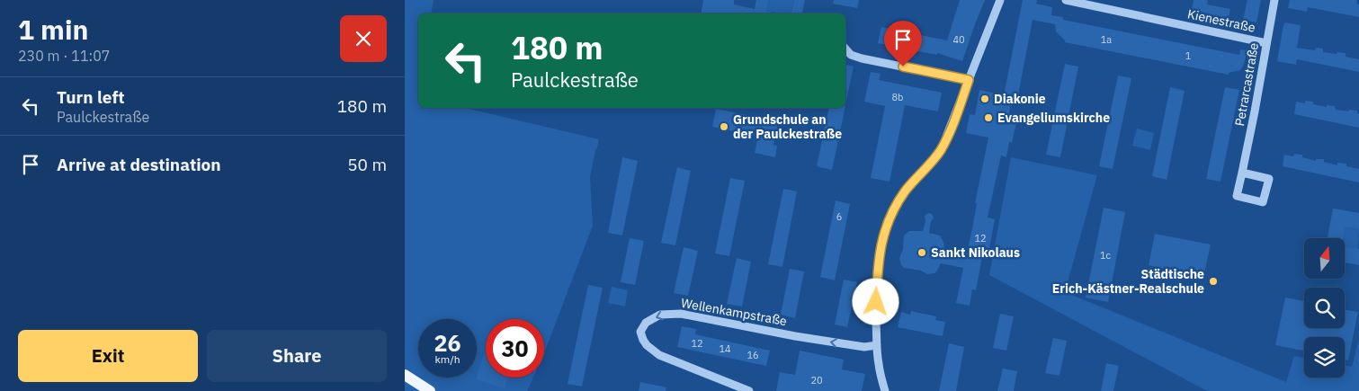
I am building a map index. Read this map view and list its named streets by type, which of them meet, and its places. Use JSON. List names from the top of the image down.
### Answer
{
  "streets": {
    "street": ["Kienestraße", "Petrarcastraße", "Wellenkampstraße"]
  },
  "crossings": [
    ["Kienestraße", "Petrarcastraße"]
  ],
  "places": [
    "Diakonie",
    "Evangeliumskirche",
    "Grundschule an der Paulckestraße",
    "Sankt Nikolaus",
    "Städtische Erich-Kästner-Realschule"
  ],
  "house_numbers": [
    "40",
    "1a",
    "1",
    "8b",
    "6",
    "12",
    "1c",
    "12",
    "14",
    "16",
    "20"
  ],
  "north": "top",
  "page": {
    "heading": ["1 min", "230 m · 11:07"],
    "turn": ["180 m", "Paulckestraße"],
    "list": [
      {
        "name": "Turn left",
        "note": "Paulckestraße",
        "value": "180 m"
      },
      {
        "name": "Arrive at destination",
        "value": "50 m"
      }
    ],
    "speed": "26 km/h",
    "limit": "30",
    "buttons": ["Exit", "Share"]
  }
}
